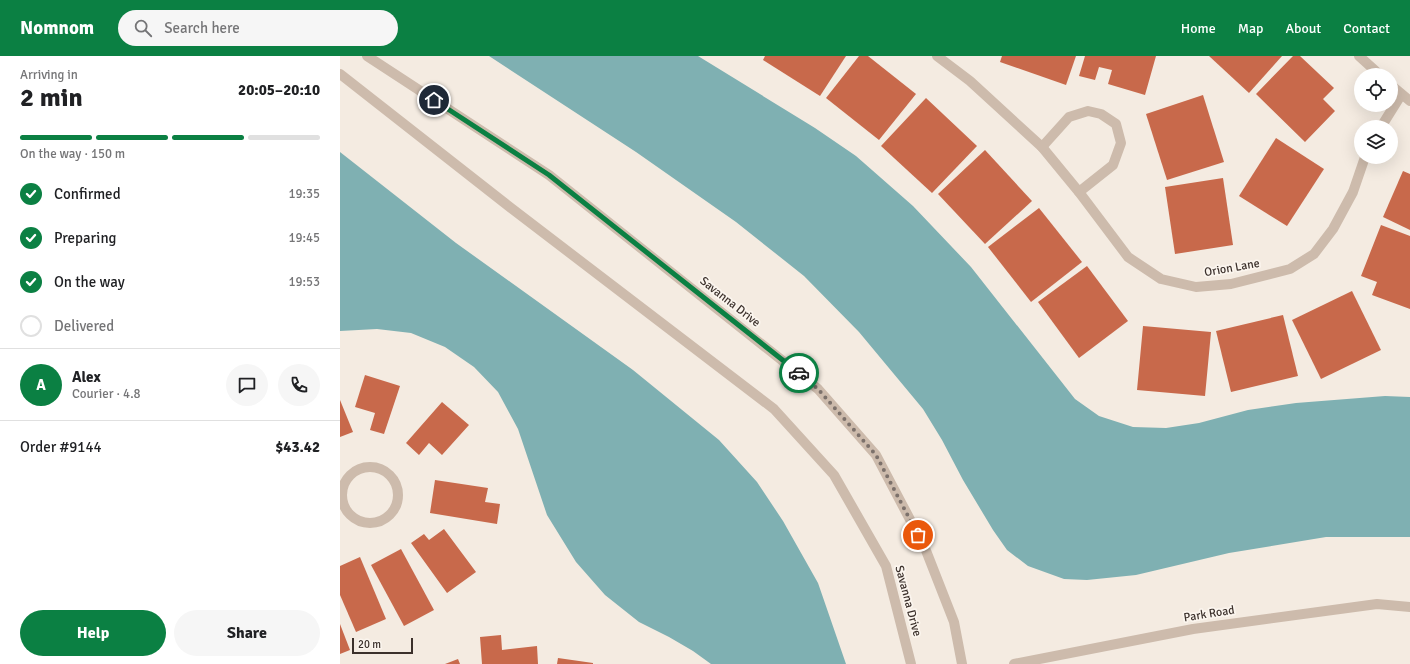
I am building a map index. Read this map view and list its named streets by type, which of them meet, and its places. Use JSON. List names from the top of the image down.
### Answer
{
  "streets": {
    "street": ["Orion Lane", "Savanna Drive", "Park Road"]
  },
  "scale_bar": "20 m",
  "page": {
    "header": "Nomnom",
    "search": "Search here",
    "nav": [
      "Home",
      "Map",
      "About",
      "Contact"
    ],
    "heading": ["2 min", "Arriving in", "20:05–20:10"],
    "panel": [
      "Alex",
      "Courier · 4.8",
      "Order #9144",
      "$43.42"
    ],
    "bar": "On the way · 150 m",
    "list": [
      ["Confirmed", "19:35"],
      ["Preparing", "19:45"],
      ["On the way", "19:53"],
      "Delivered"
    ],
    "round": "A",
    "buttons": ["Help", "Share"],
    "scale": "20 m"
  }
}
